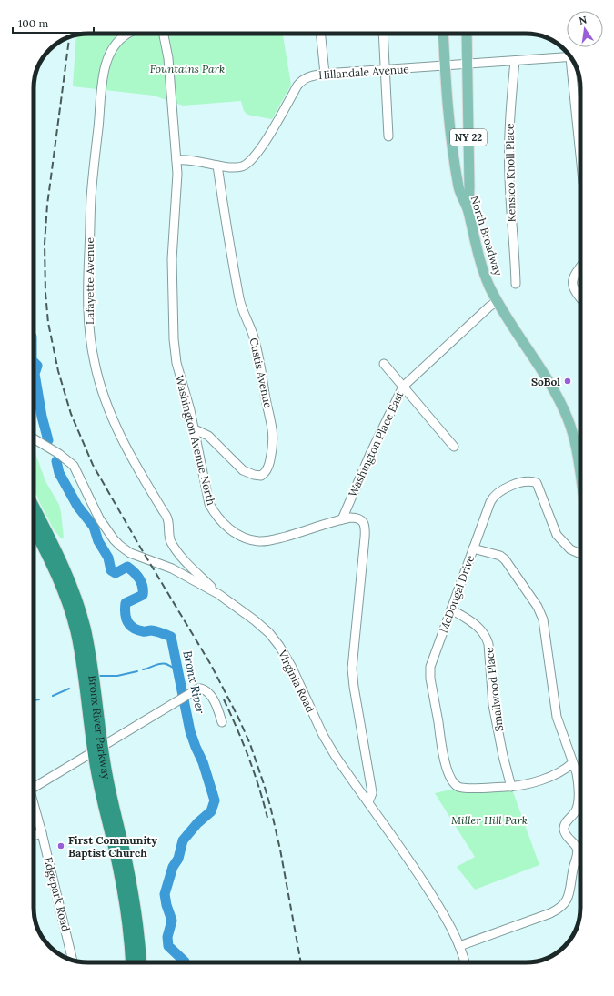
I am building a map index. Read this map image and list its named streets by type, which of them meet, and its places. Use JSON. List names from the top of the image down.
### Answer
{
  "streets": {
    "highway": ["Bronx River Parkway"],
    "main road": ["NY 22", "North Broadway"],
    "street": [
      "Hillandale Avenue",
      "Kensico Knoll Place",
      "Lafayette Avenue",
      "Custis Avenue",
      "Washington Avenue North",
      "Washington Place East",
      "McDougal Drive",
      "Virginia Road",
      "Smallwood Place",
      "Edgepark Road"
    ]
  },
  "crossings": [
    ["Hillandale Avenue", "NY 22"],
    ["Hillandale Avenue", "Kensico Knoll Place"],
    ["Hillandale Avenue", "North Broadway"],
    ["Hillandale Avenue", "Custis Avenue"],
    ["Hillandale Avenue", "Washington Avenue North"],
    ["NY 22", "North Broadway"],
    ["North Broadway", "Washington Place East"],
    ["Lafayette Avenue", "Virginia Road"],
    ["Custis Avenue", "Washington Avenue North"],
    ["Washington Avenue North", "Washington Place East"],
    ["Washington Avenue North", "Virginia Road"],
    ["McDougal Drive", "Smallwood Place"]
  ],
  "water": ["Bronx River"],
  "parks": ["Fountains Park", "Miller Hill Park"],
  "places": ["SoBol", "First Community Baptist Church"],
  "scale_bar": "100 m",
  "north": "top"
}
